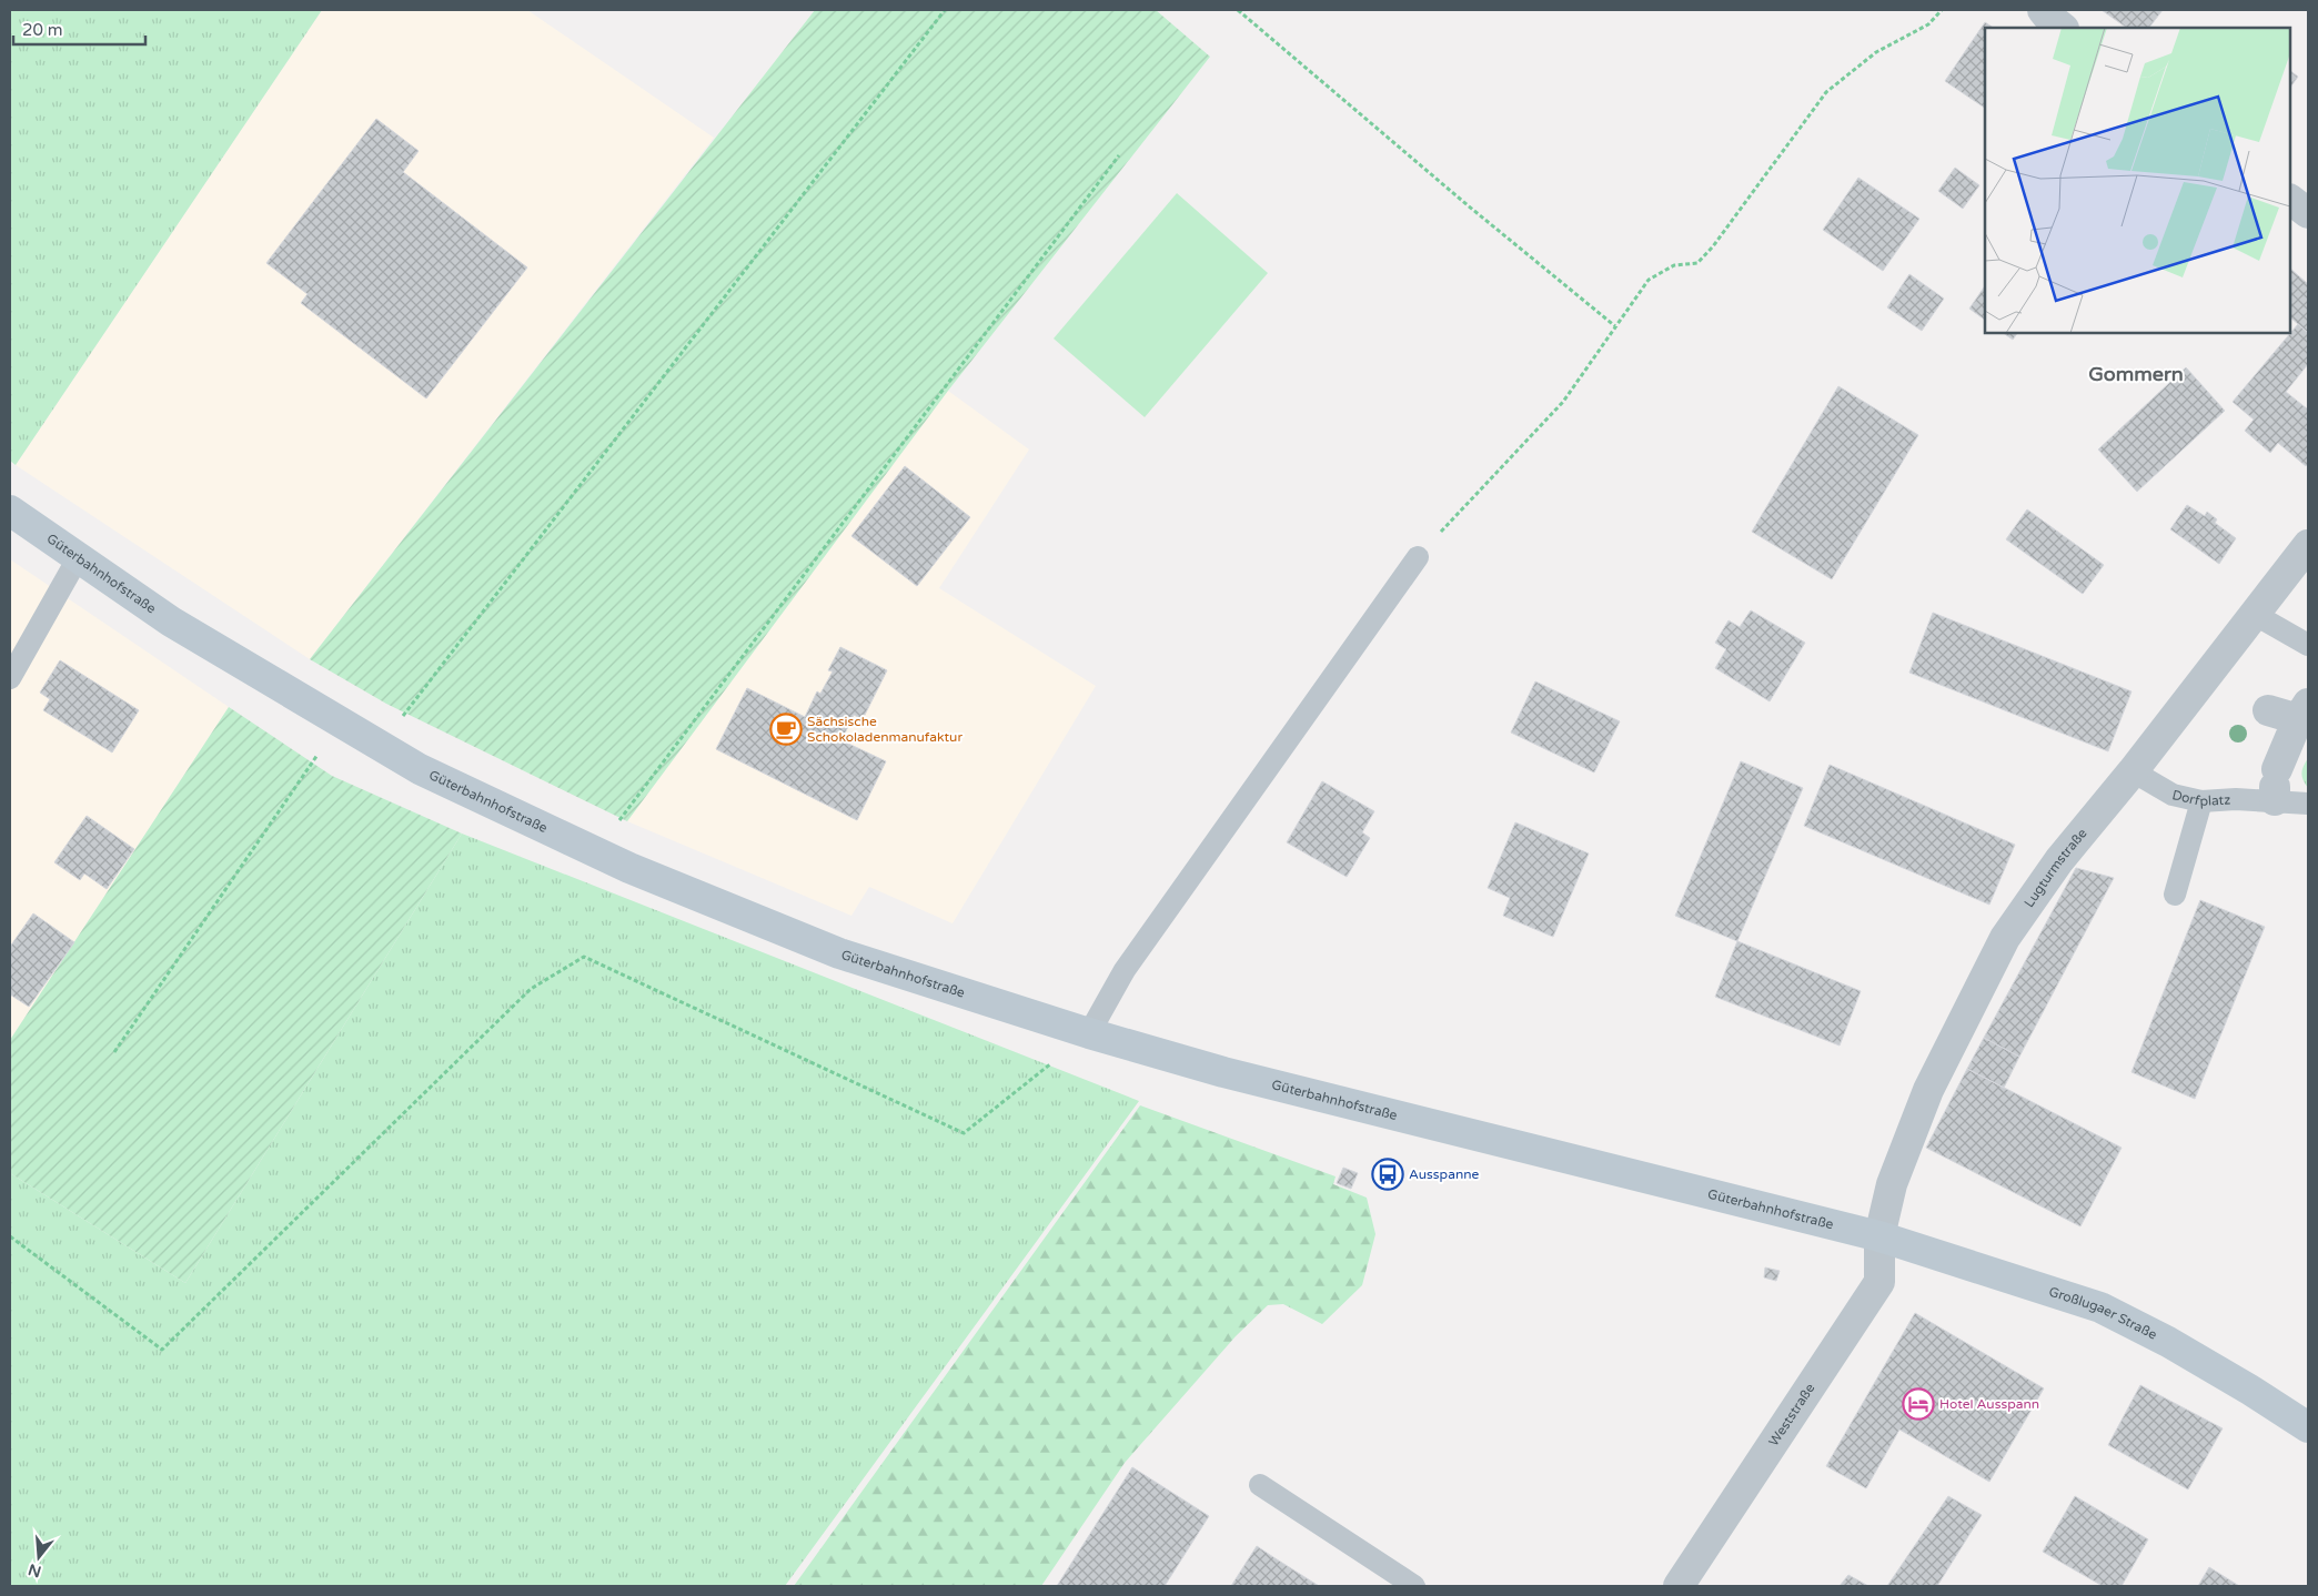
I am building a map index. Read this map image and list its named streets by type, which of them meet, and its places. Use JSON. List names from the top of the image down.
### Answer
{
  "streets": {
    "main road": ["Güterbahnhofstraße", "Großlugaer Straße"],
    "street": ["Lugturmstraße", "Weststraße"],
    "lane": ["Dorfplatz"]
  },
  "crossings": [
    ["Güterbahnhofstraße", "Lugturmstraße"],
    ["Güterbahnhofstraße", "Großlugaer Straße"],
    ["Güterbahnhofstraße", "Weststraße"],
    ["Dorfplatz", "Lugturmstraße"],
    ["Lugturmstraße", "Großlugaer Straße"],
    ["Lugturmstraße", "Weststraße"],
    ["Großlugaer Straße", "Weststraße"]
  ],
  "districts": ["Gommern"],
  "places": {
    "cafe": ["Sächsische Schokoladenmanufaktur"],
    "bus stop": ["Ausspanne"],
    "hotel": ["Hotel Ausspann"]
  },
  "scale_bar": "20 m",
  "north": "bottom"
}
